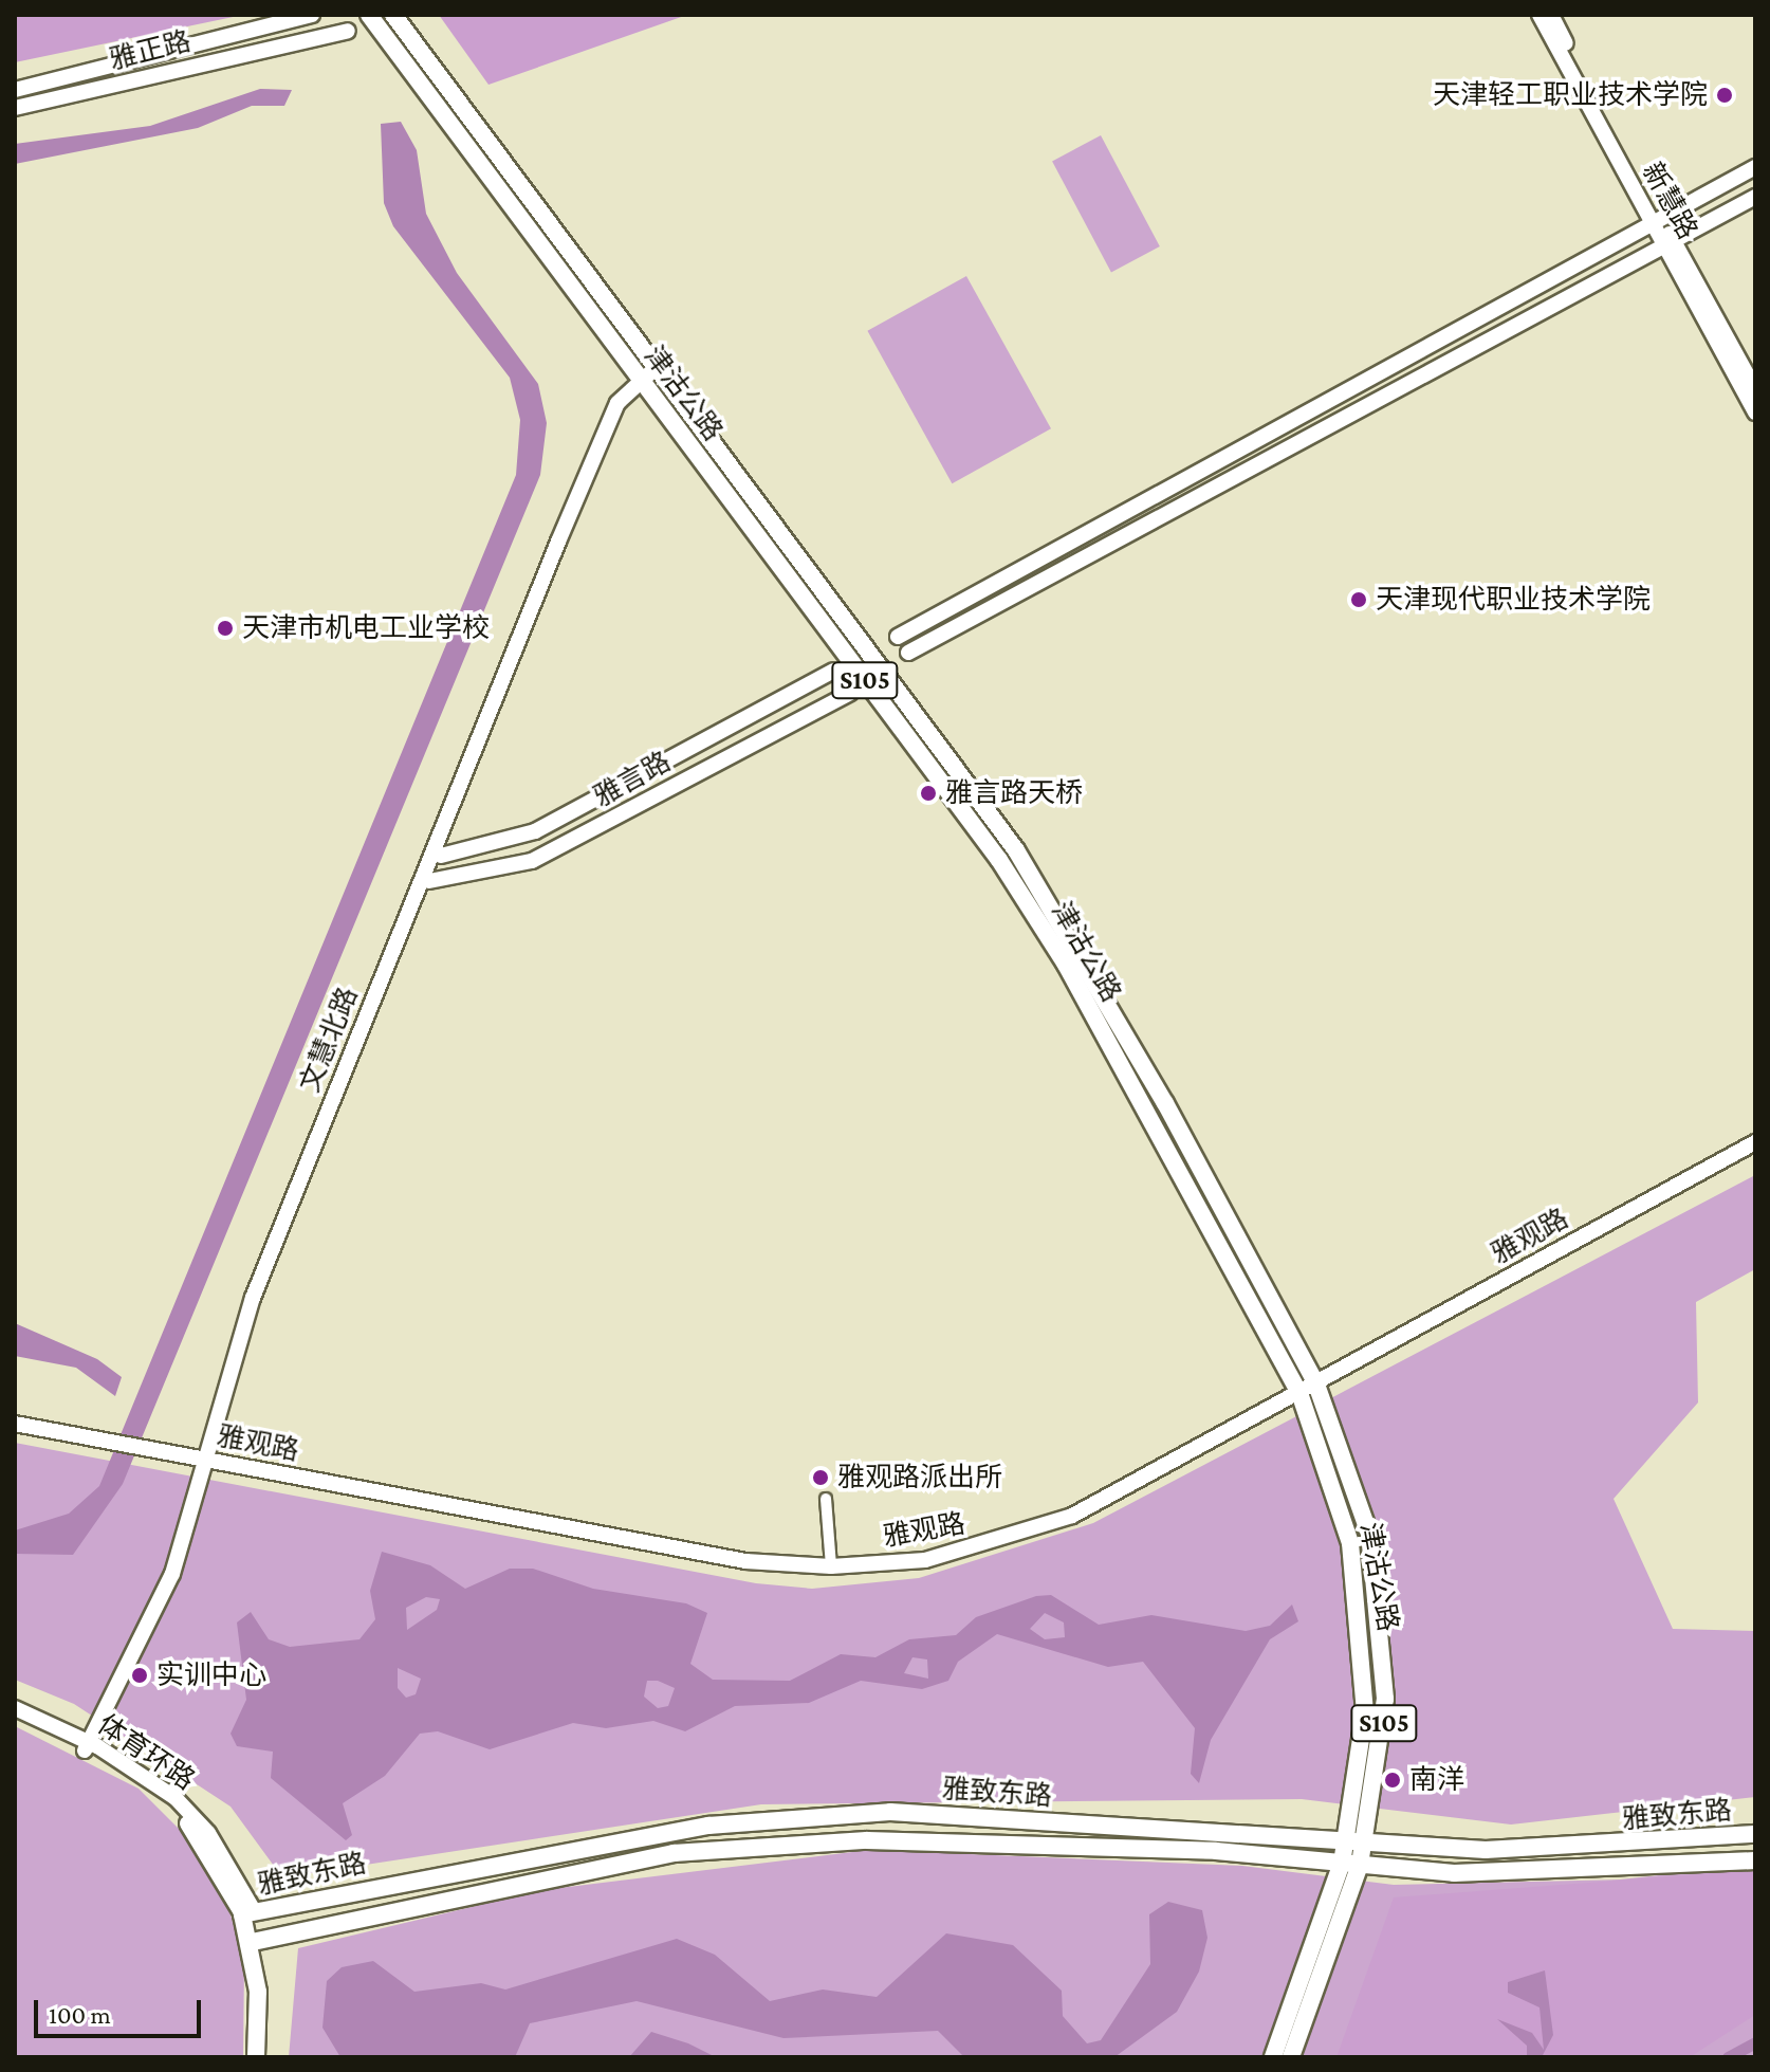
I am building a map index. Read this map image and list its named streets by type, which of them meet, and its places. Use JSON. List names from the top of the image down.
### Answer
{
  "streets": {
    "main road": [
      "雅正路",
      "新慧路",
      "津沽公路",
      "S105",
      "雅言路",
      "文慧北路",
      "雅观路",
      "体育环路",
      "雅致东路"
    ]
  },
  "crossings": [
    ["津沽公路", "文慧北路"],
    ["津沽公路", "雅观路"],
    ["津沽公路", "雅致东路"],
    ["雅言路", "文慧北路"],
    ["文慧北路", "雅观路"],
    ["文慧北路", "体育环路"],
    ["体育环路", "雅致东路"]
  ],
  "places": [
    "天津轻工职业技术学院",
    "天津现代职业技术学院",
    "天津市机电工业学校",
    "雅言路天桥",
    "雅观路派出所",
    "实训中心",
    "南洋"
  ],
  "scale_bar": "100 m"
}
